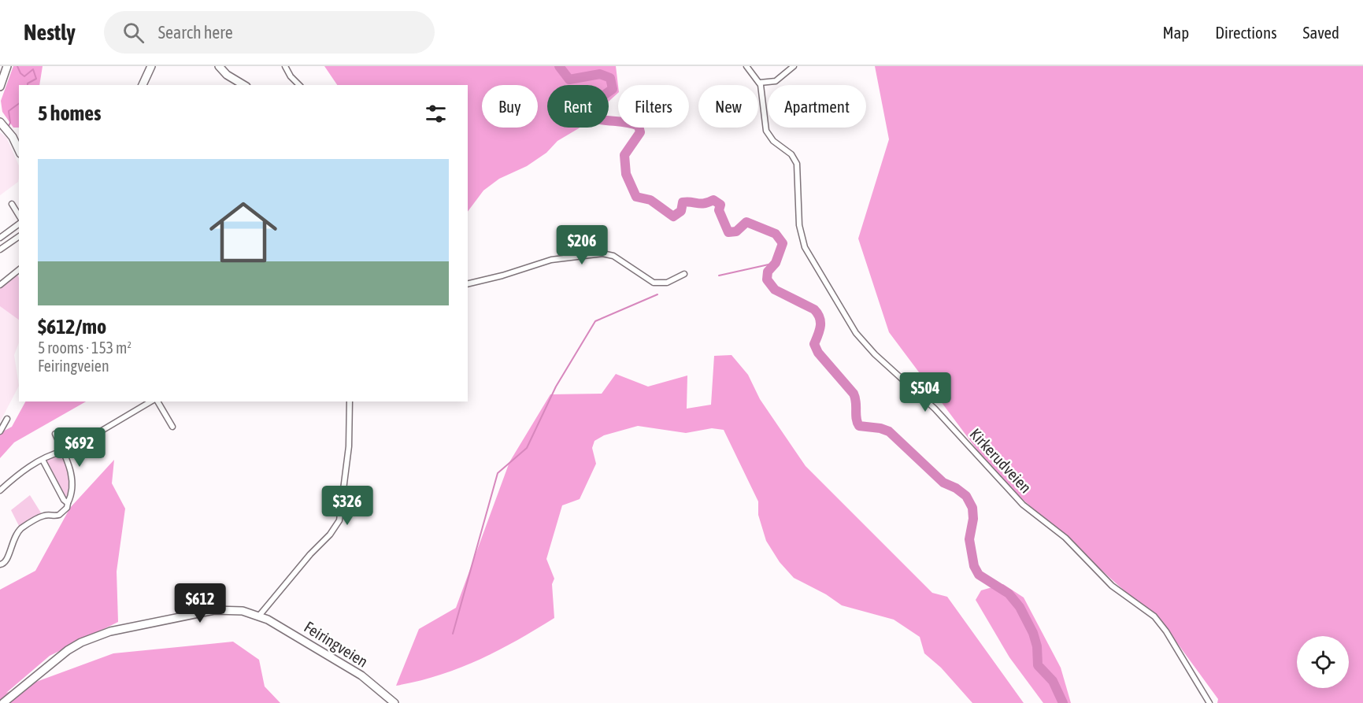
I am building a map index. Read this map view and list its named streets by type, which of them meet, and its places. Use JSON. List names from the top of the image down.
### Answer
{
  "streets": {
    "street": ["Kirkerudveien", "Feiringveien"]
  },
  "page": {
    "header": "Nestly",
    "search": "Search here",
    "nav": ["Map", "Directions", "Saved"],
    "chip": [
      "Buy",
      "Rent",
      "Filters",
      "New",
      "Apartment"
    ],
    "heading": "5 homes",
    "list": [
      {
        "name": "$612/mo",
        "note": "5 rooms · 153 m² · Feiringveien"
      }
    ],
    "price": [
      "$206",
      "$504",
      "$692",
      "$326",
      "$612"
    ]
  }
}
